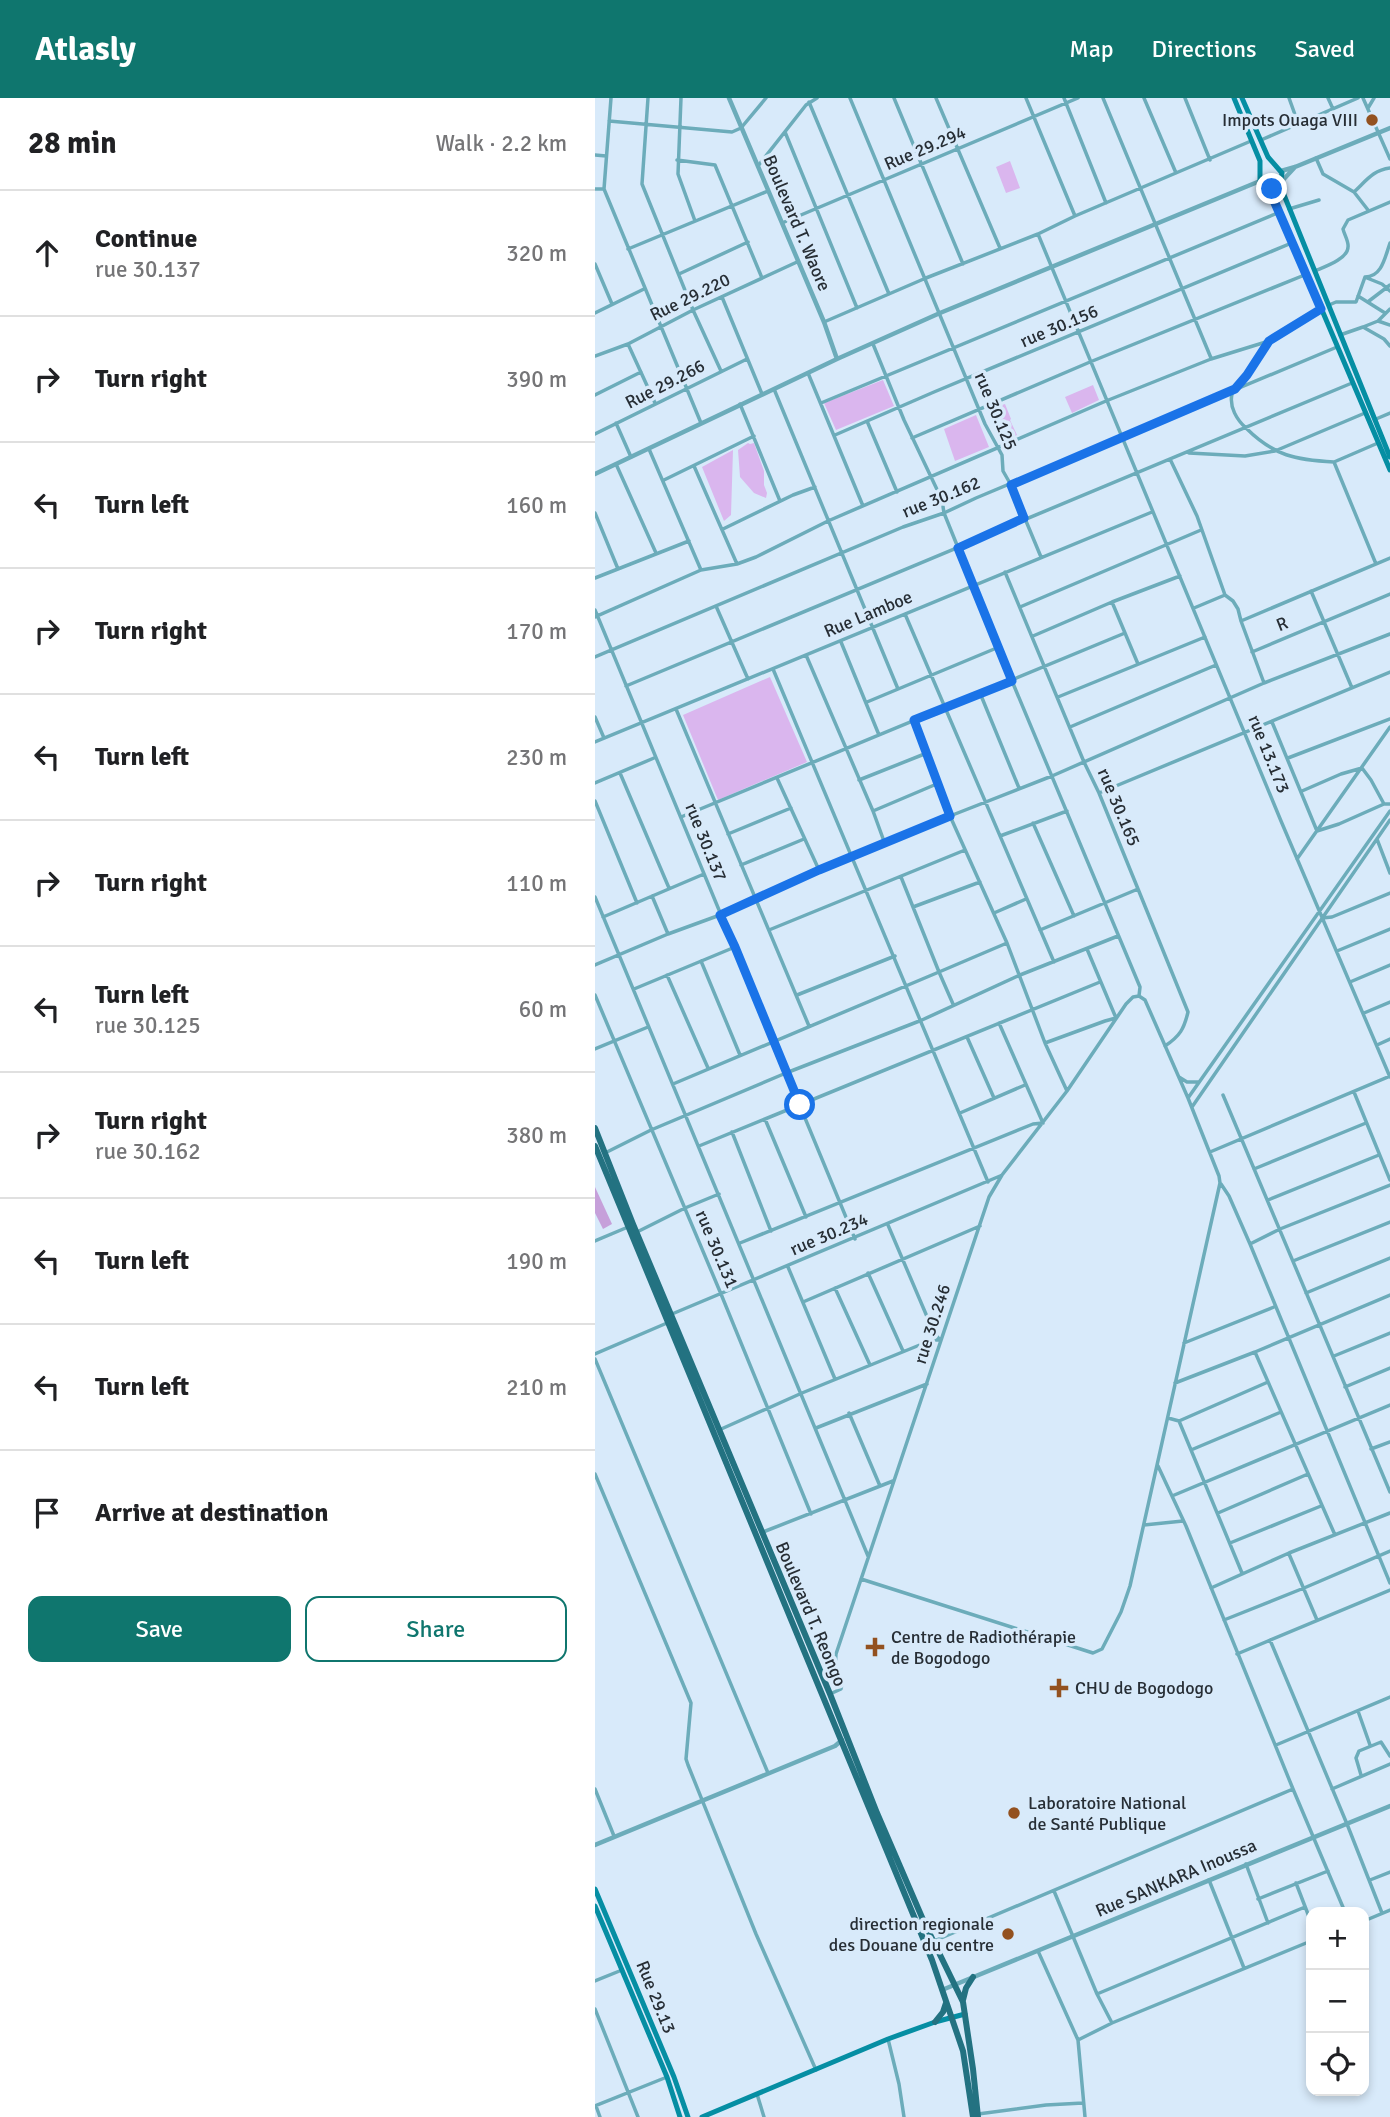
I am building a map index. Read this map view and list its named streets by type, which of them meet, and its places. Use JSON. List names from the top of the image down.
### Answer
{
  "streets": {
    "main road": ["Boulevard T. Reongo", "Rue 29.13"],
    "street": [
      "Rue 29.294",
      "Boulevard T. Waore",
      "Rue 29.220",
      "rue 30.156",
      "Rue 29.266",
      "rue 30.125",
      "rue 30.162",
      "Rue Lamboe",
      "R",
      "rue 13.173",
      "rue 30.165",
      "rue 30.137",
      "rue 30.234",
      "rue 30.131",
      "rue 30.246",
      "Rue SANKARA Inoussa"
    ]
  },
  "crossings": [
    ["Rue 29.294", "Boulevard T. Waore"],
    ["Rue 29.294", "rue 30.125"],
    ["Boulevard T. Waore", "Rue 29.220"],
    ["rue 30.156", "rue 30.125"],
    ["rue 30.156", "rue 13.173"],
    ["rue 30.125", "rue 30.162"],
    ["rue 30.125", "Rue Lamboe"],
    ["rue 30.162", "rue 13.173"],
    ["rue 30.162", "rue 30.137"],
    ["Rue Lamboe", "rue 13.173"],
    ["Rue Lamboe", "rue 30.165"],
    ["Rue Lamboe", "rue 30.137"],
    ["rue 30.137", "rue 30.234"],
    ["rue 30.234", "rue 30.131"],
    ["rue 30.234", "rue 30.246"],
    ["rue 30.234", "Boulevard T. Reongo"],
    ["rue 30.246", "Boulevard T. Reongo"],
    ["Boulevard T. Reongo", "Rue SANKARA Inoussa"]
  ],
  "places": {
    "other": ["Impots Ouaga VIII", "Laboratoire National de Santé Publique", "direction regionale des Douane du centre"],
    "health": ["Centre de Radiothérapie de Bogodogo", "CHU de Bogodogo"]
  },
  "page": {
    "header": "Atlasly",
    "nav": ["Map", "Directions", "Saved"],
    "heading": ["28 min", "Walk · 2.2 km"],
    "list": [
      ["Continue", "rue 30.137", "320 m"],
      ["Turn right", "390 m"],
      ["Turn left", "160 m"],
      ["Turn right", "170 m"],
      ["Turn left", "230 m"],
      ["Turn right", "110 m"],
      ["Turn left", "rue 30.125", "60 m"],
      ["Turn right", "rue 30.162", "380 m"],
      ["Turn left", "190 m"],
      ["Turn left", "210 m"],
      "Arrive at destination"
    ],
    "buttons": ["Save", "Share"],
    "map_buttons": ["+", "−"]
  }
}
